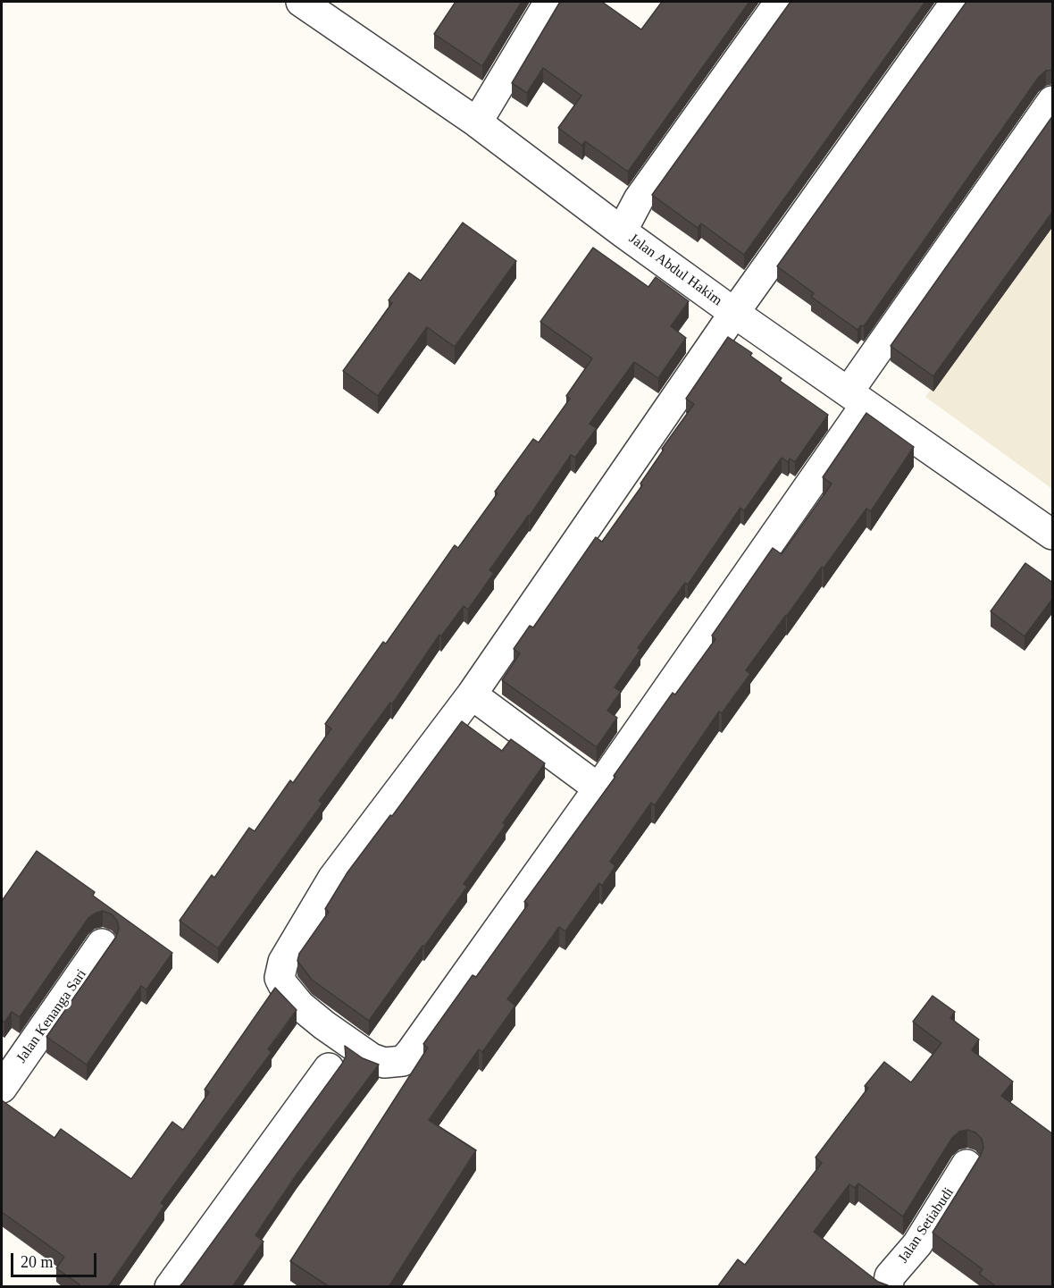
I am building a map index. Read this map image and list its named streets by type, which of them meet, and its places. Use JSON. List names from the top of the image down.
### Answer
{
  "streets": {
    "street": ["Jalan Abdul Hakim", "Jalan Kenanga Sari", "Jalan Setiabudi"]
  },
  "scale_bar": "20 m"
}
